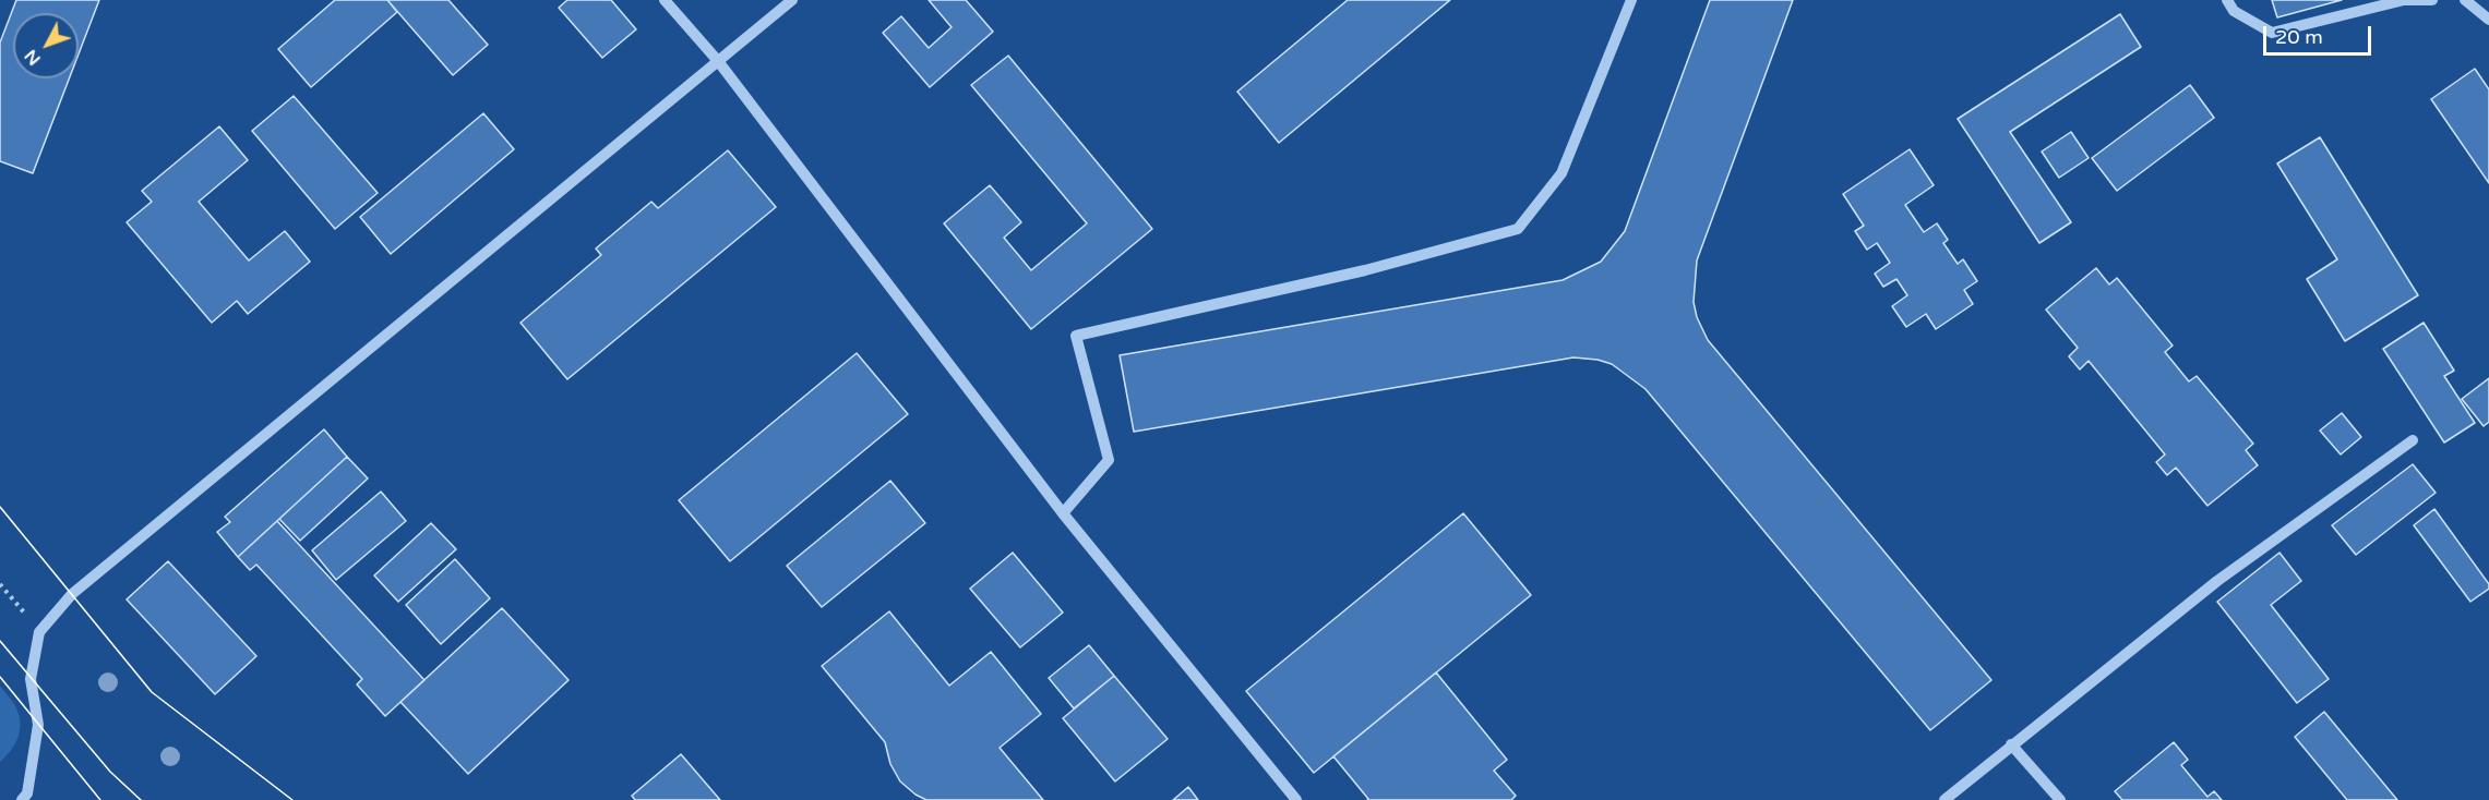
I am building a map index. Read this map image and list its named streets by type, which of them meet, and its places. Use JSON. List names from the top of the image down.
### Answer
{
  "scale_bar": "20 m",
  "north": "bottom left"
}
